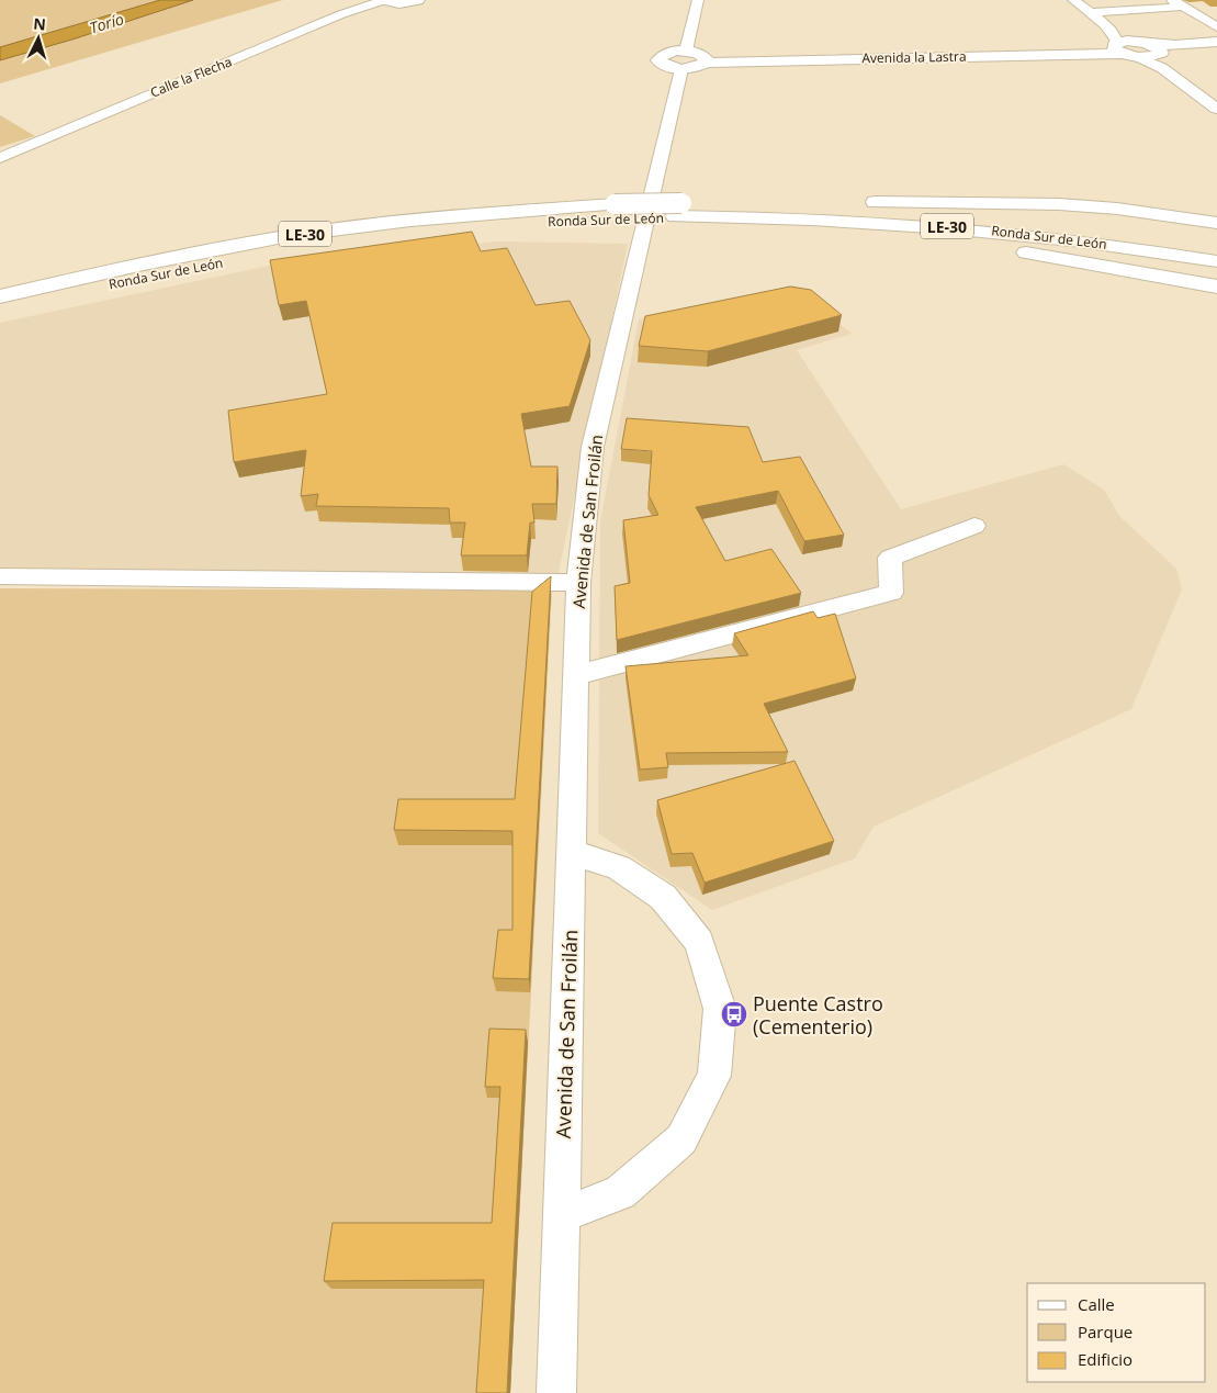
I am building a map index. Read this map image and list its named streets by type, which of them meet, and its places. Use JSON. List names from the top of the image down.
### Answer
{
  "streets": {
    "main road": ["Avenida la Lastra", "Ronda Sur de León", "LE-30"],
    "street": ["Calle la Flecha", "Avenida de San Froilán"]
  },
  "water": ["Torío"],
  "places": {
    "bus stop": ["Puente Castro (Cementerio)"]
  },
  "legend": ["Calle", "Parque", "Edificio"],
  "north": "top"
}
